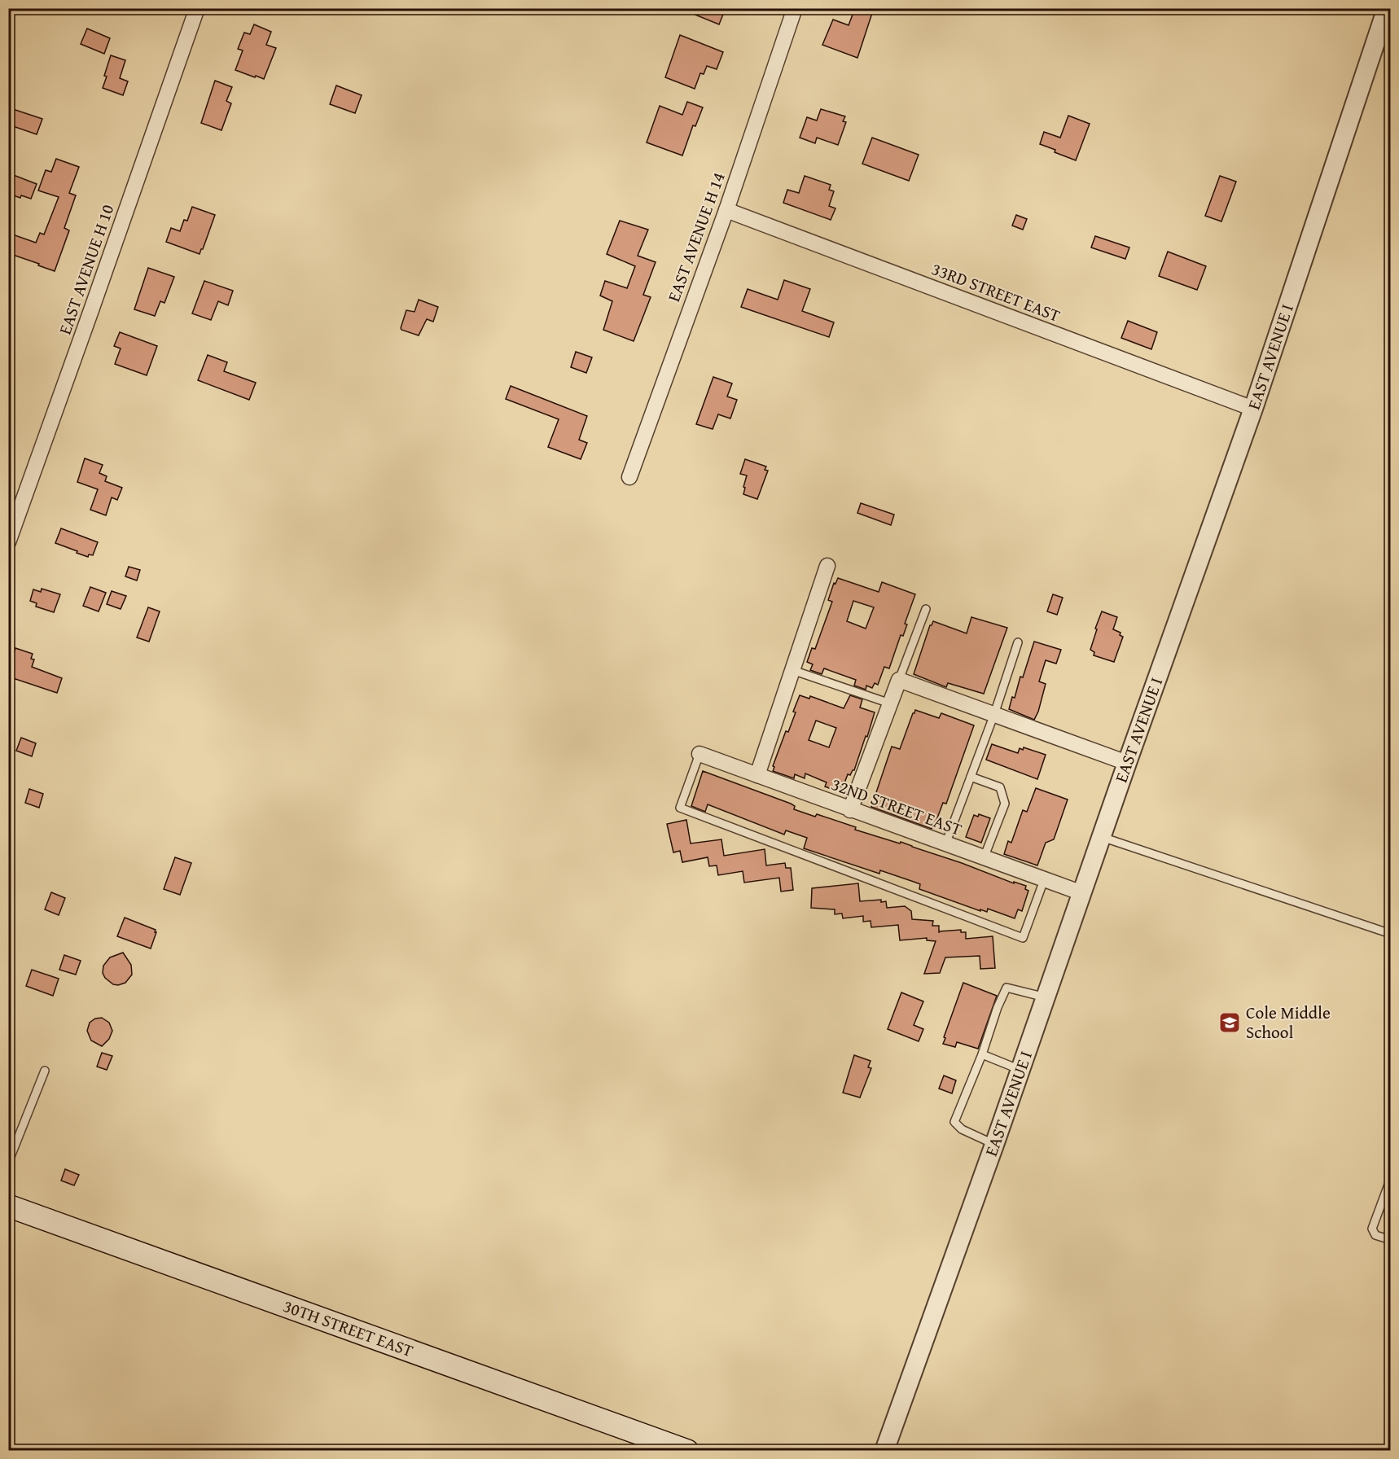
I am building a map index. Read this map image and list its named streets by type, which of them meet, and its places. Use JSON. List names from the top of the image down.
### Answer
{
  "streets": {
    "main road": ["30TH STREET EAST"],
    "street": [
      "EAST AVENUE H 14",
      "EAST AVENUE H 10",
      "33RD STREET EAST",
      "EAST AVENUE I",
      "32ND STREET EAST"
    ]
  },
  "crossings": [
    ["EAST AVENUE H 14", "33RD STREET EAST"],
    ["33RD STREET EAST", "EAST AVENUE I"],
    ["EAST AVENUE I", "32ND STREET EAST"]
  ],
  "places": {
    "school or university": ["Cole Middle School"]
  }
}
